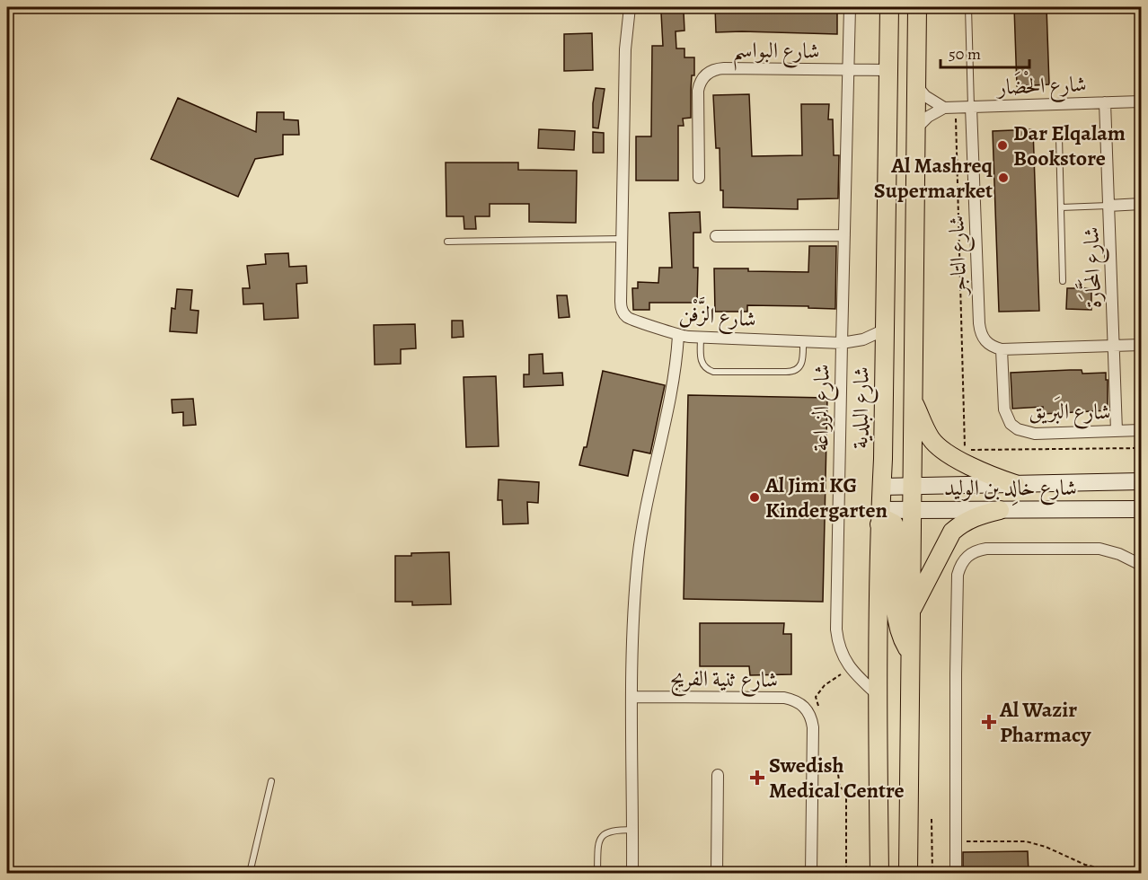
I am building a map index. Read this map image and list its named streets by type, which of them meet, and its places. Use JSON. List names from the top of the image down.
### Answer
{
  "streets": {
    "main road": ["شارع البلدية"],
    "street": [
      "شارع البواسم",
      "شارع الحْضَار",
      "شارع التاجر",
      "شارع المَحَّارَة",
      "شارع الزَّفْن",
      "شارع الزراعة",
      "شارع البَريق",
      "شارع خالِد بن الوليد",
      "شارع ثنية الفريج"
    ]
  },
  "crossings": [
    ["شارع البواسم", "شارع الزراعة"],
    ["شارع البواسم", "شارع البلدية"],
    ["شارع الحْضَار", "شارع التاجر"],
    ["شارع الحْضَار", "شارع المَحَّارَة"],
    ["شارع التاجر", "شارع البَريق"],
    ["شارع المَحَّارَة", "شارع البَريق"],
    ["شارع الزَّفْن", "شارع الزراعة"],
    ["شارع الزَّفْن", "شارع البلدية"],
    ["شارع الزراعة", "شارع البلدية"],
    ["شارع البلدية", "شارع خالِد بن الوليد"]
  ],
  "places": {
    "other": ["Dar Elqalam Bookstore", "Al Mashreq Supermarket", "Al Jimi KG Kindergarten"],
    "health": ["Al Wazir Pharmacy", "Swedish Medical Centre"]
  },
  "scale_bar": "50 m"
}
